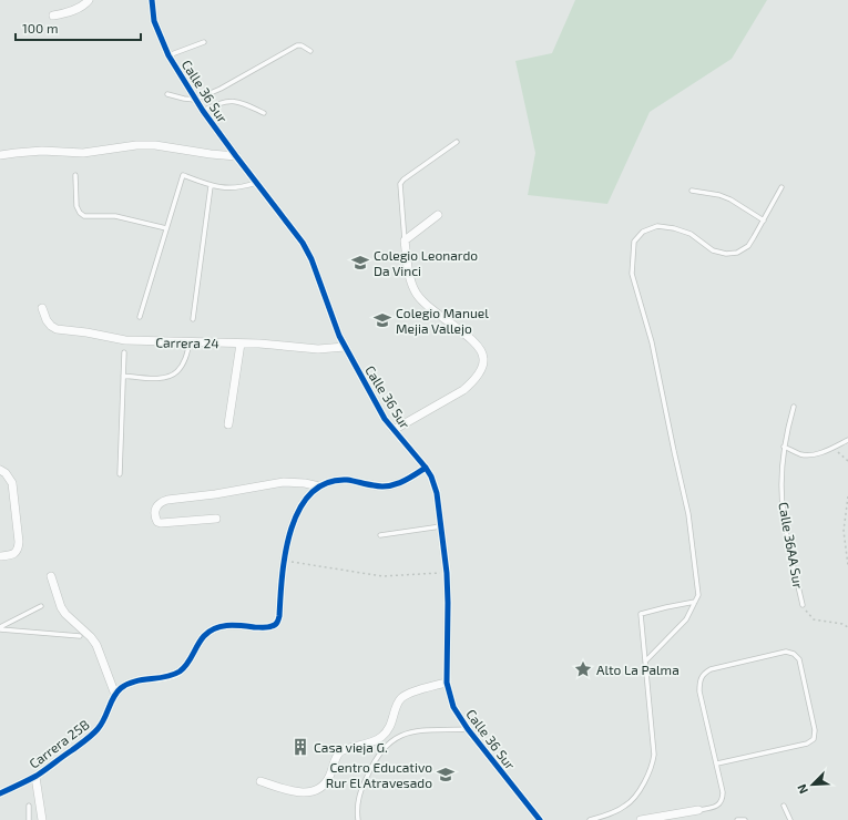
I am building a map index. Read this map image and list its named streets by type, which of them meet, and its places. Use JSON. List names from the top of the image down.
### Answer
{
  "streets": {
    "street": ["Calle 36 Sur", "Carrera 24", "Carrera 25B"],
    "lane": ["Calle 36AA Sur"]
  },
  "crossings": [
    ["Calle 36 Sur", "Carrera 24"]
  ],
  "places": {
    "school or university": ["Colegio Leonardo Da Vinci", "Colegio Manuel Mejia Vallejo", "Centro Educativo Rur El Atravesado"],
    "place": ["Alto La Palma"],
    "building": ["Casa vieja G."]
  },
  "scale_bar": "100 m",
  "north": "bottom left"
}
